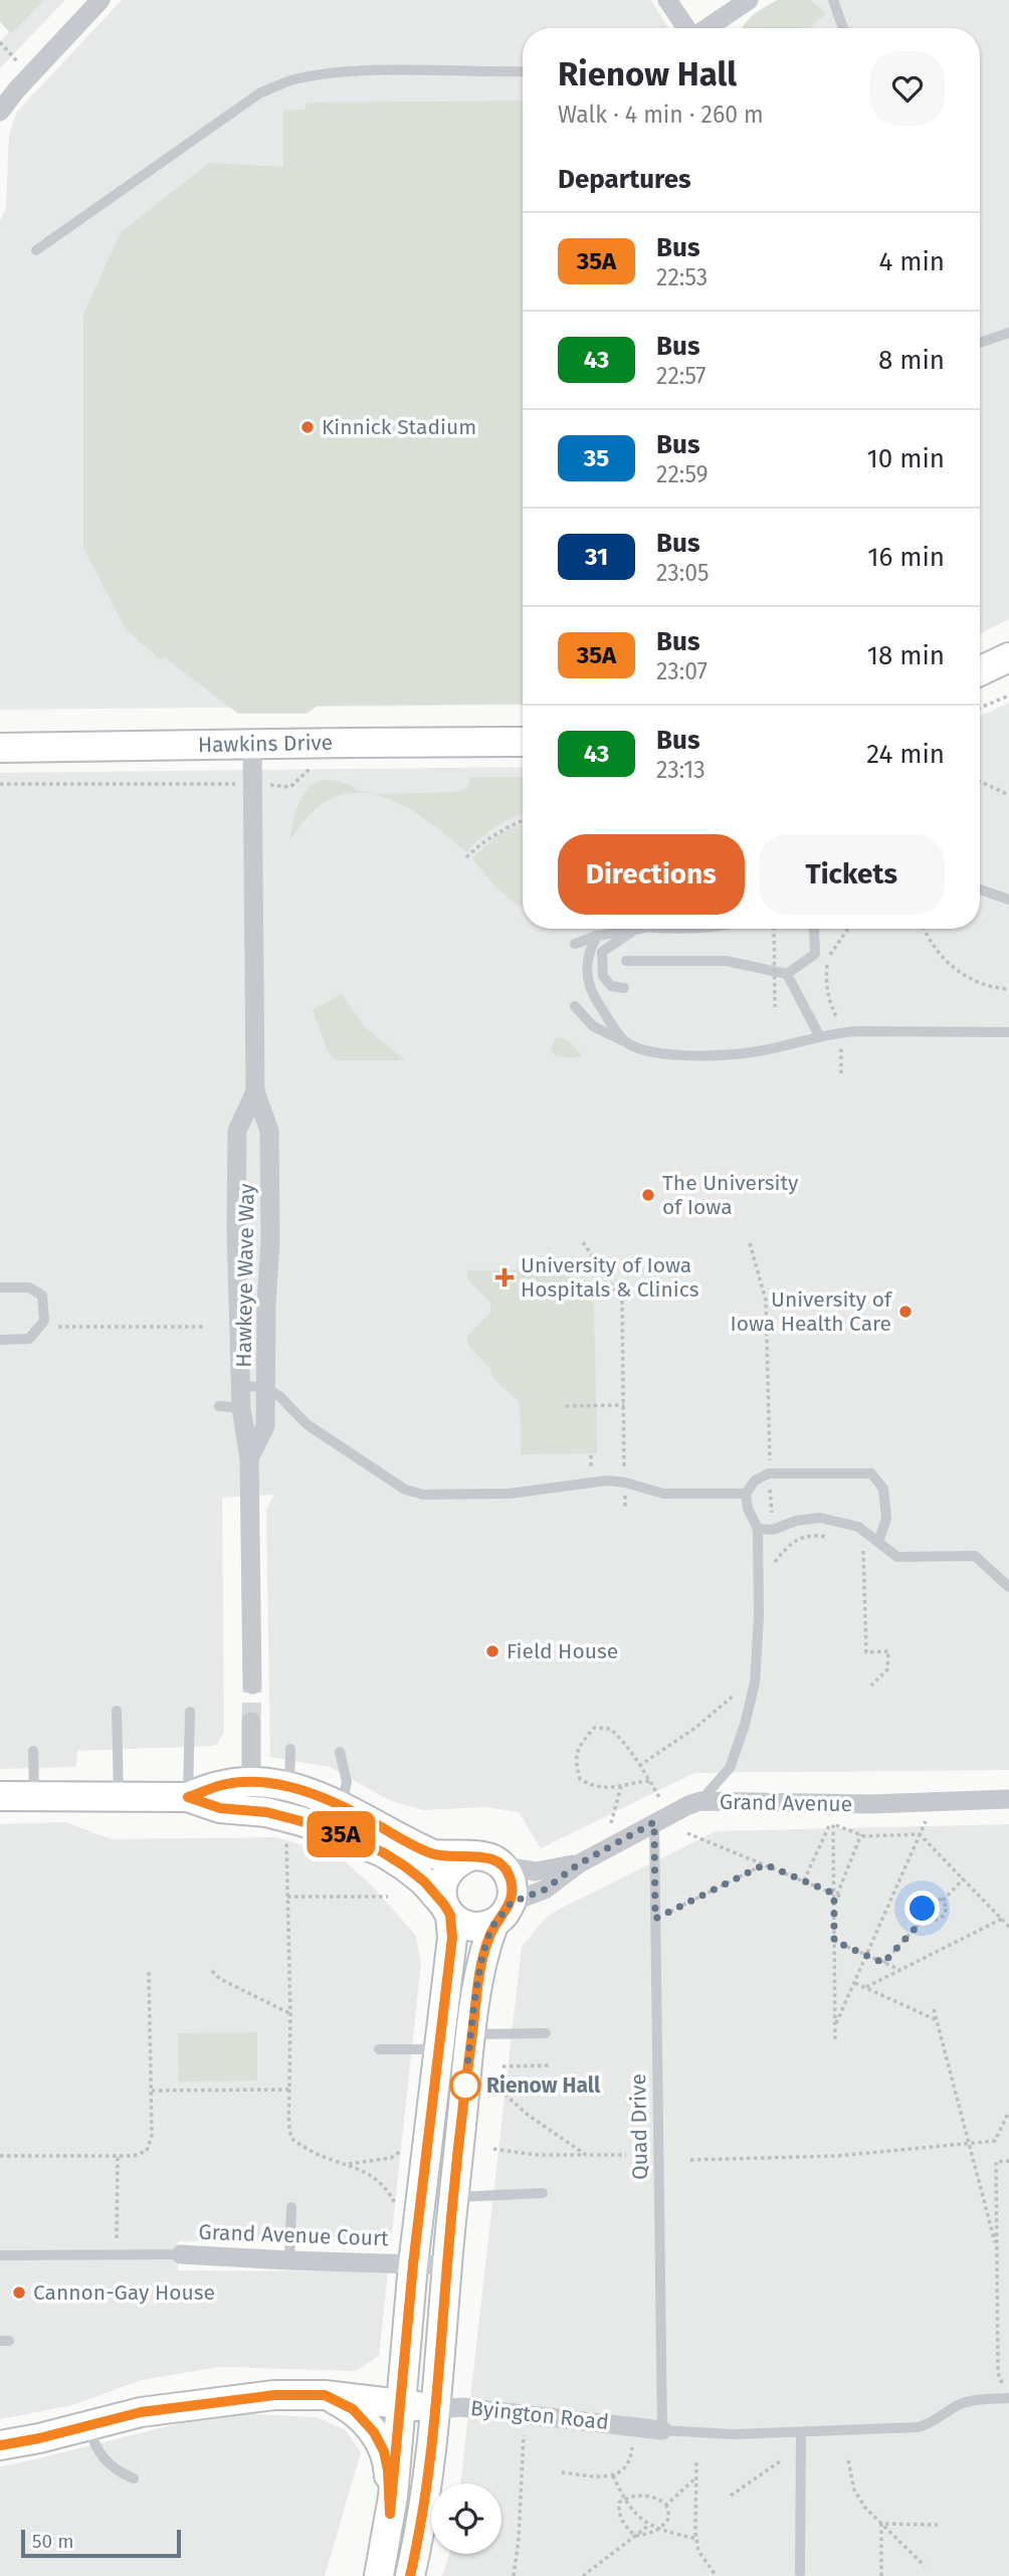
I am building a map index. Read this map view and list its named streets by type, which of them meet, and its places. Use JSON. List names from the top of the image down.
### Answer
{
  "streets": {
    "main road": ["Hawkins Drive", "Byington Road"],
    "street": ["Hawkeye Wave Way", "Grand Avenue", "Grand Avenue Court"],
    "lane": ["Quad Drive"]
  },
  "crossings": [
    ["Hawkins Drive", "Hawkeye Wave Way"],
    ["Grand Avenue", "Quad Drive"],
    ["Quad Drive", "Byington Road"]
  ],
  "places": {
    "other": [
      "Kinnick Stadium",
      "The University of Iowa",
      "University of Iowa Health Care",
      "Field House",
      "Rienow Hall",
      "Cannon-Gay House"
    ],
    "health": ["University of Iowa Hospitals & Clinics"]
  },
  "lines": ["bus line 35A"],
  "scale_bar": "50 m",
  "page": {
    "on_map": "35A",
    "heading": [
      ["Rienow Hall", "Walk · 4 min · 260 m"],
      "Departures"
    ],
    "list": [
      {
        "mark": "35A",
        "name": "Bus",
        "note": "22:53",
        "value": "4 min"
      },
      {
        "mark": "43",
        "name": "Bus",
        "note": "22:57",
        "value": "8 min"
      },
      {
        "mark": "35",
        "name": "Bus",
        "note": "22:59",
        "value": "10 min"
      },
      {
        "mark": "31",
        "name": "Bus",
        "note": "23:05",
        "value": "16 min"
      },
      {
        "mark": "35A",
        "name": "Bus",
        "note": "23:07",
        "value": "18 min"
      },
      {
        "mark": "43",
        "name": "Bus",
        "note": "23:13",
        "value": "24 min"
      }
    ],
    "buttons": ["Directions", "Tickets"],
    "scale": "50 m"
  }
}
